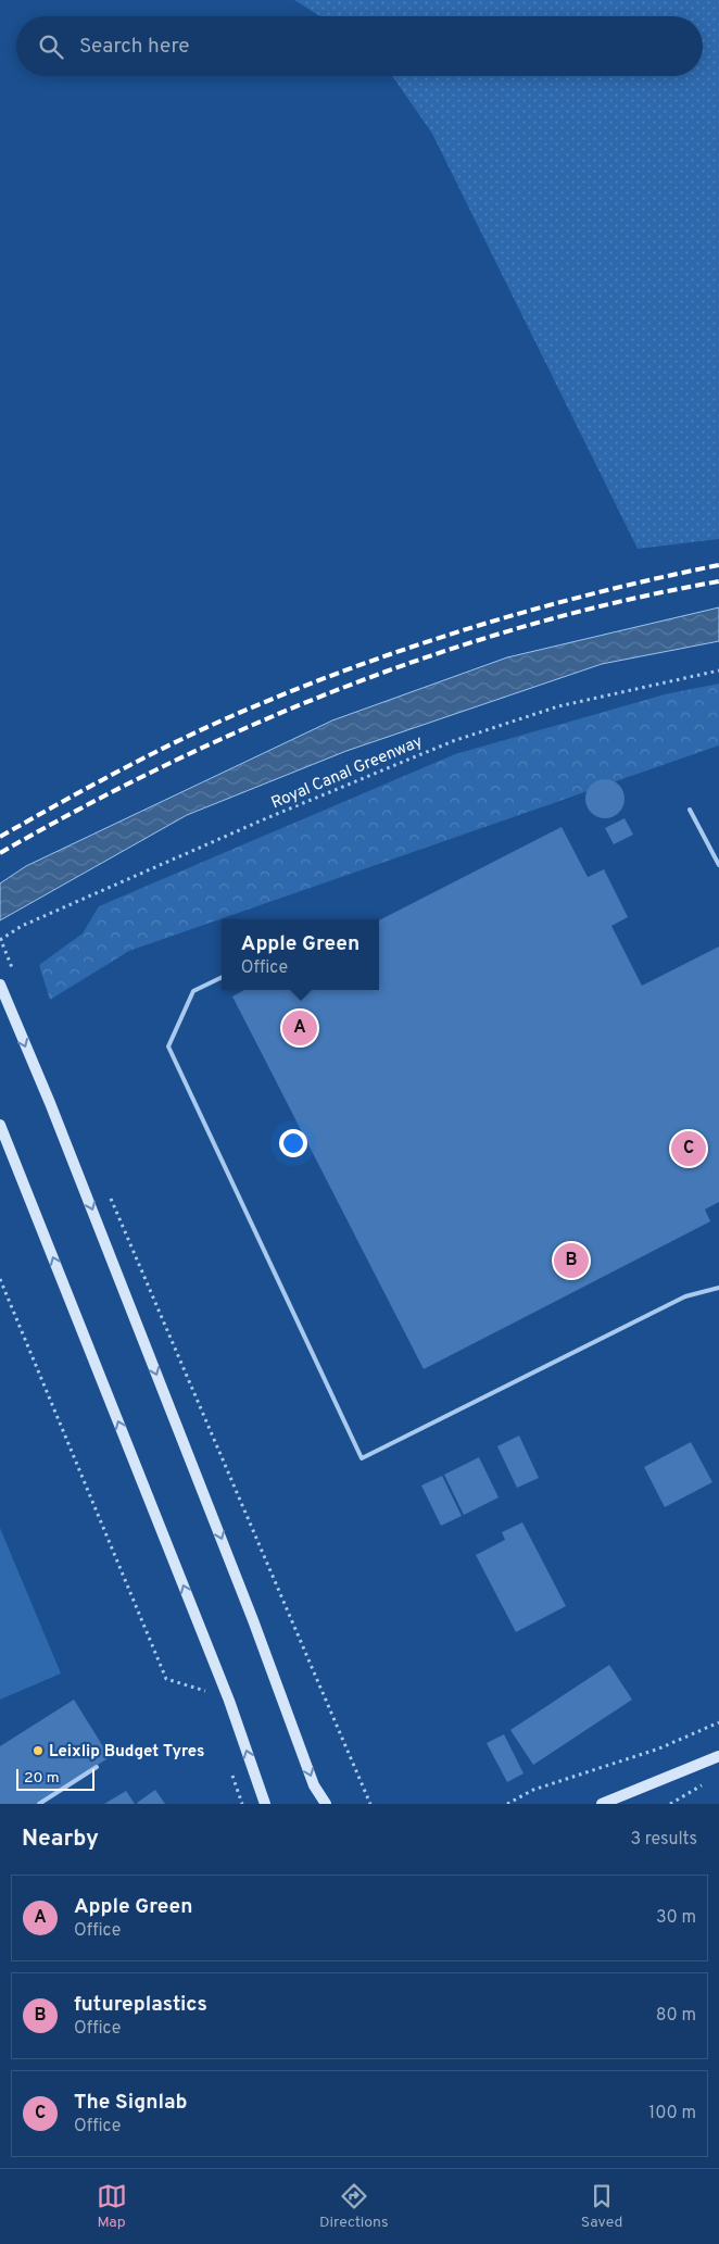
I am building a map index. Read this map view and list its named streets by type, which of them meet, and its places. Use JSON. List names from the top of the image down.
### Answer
{
  "streets": {
    "path": ["Royal Canal Greenway"]
  },
  "places": ["Leixlip Budget Tyres"],
  "scale_bar": "20 m",
  "page": {
    "search": "Search here",
    "popup": ["Apple Green", "Office"],
    "pins": ["A", "C", "B"],
    "scale": "20 m",
    "heading": ["Nearby", "3 results"],
    "list": [
      {
        "mark": "A",
        "name": "Apple Green",
        "note": "Office",
        "value": "30 m"
      },
      {
        "mark": "B",
        "name": "futureplastics",
        "note": "Office",
        "value": "80 m"
      },
      {
        "mark": "C",
        "name": "The Signlab",
        "note": "Office",
        "value": "100 m"
      }
    ],
    "nav": ["Map", "Directions", "Saved"]
  }
}
